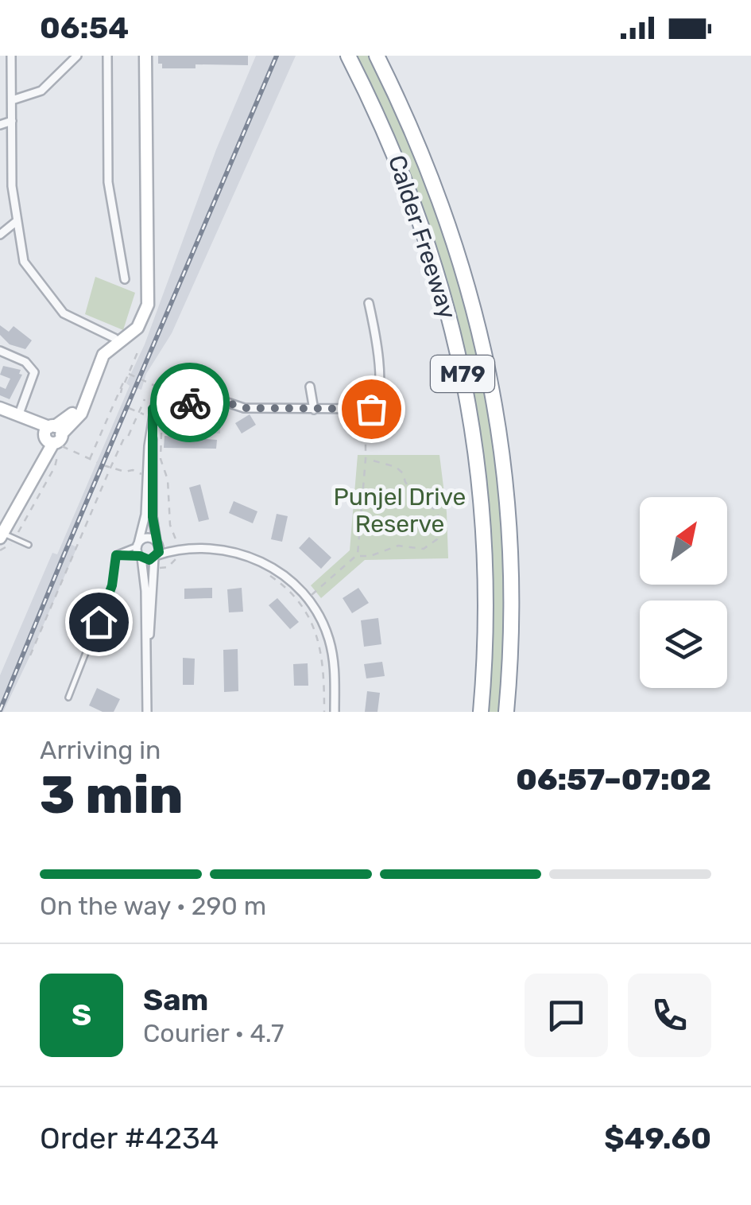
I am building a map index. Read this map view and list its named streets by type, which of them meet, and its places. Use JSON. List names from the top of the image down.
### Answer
{
  "streets": {
    "highway": ["Calder Freeway", "M79"]
  },
  "parks": ["Punjel Drive Reserve"],
  "north": "top right",
  "page": {
    "status": "06:54",
    "heading": ["3 min", "Arriving in", "06:57–07:02"],
    "panel": [
      "Sam",
      "Courier · 4.7",
      "Order #4234",
      "$49.60"
    ],
    "bar": "On the way · 290 m",
    "round": "S"
  }
}
